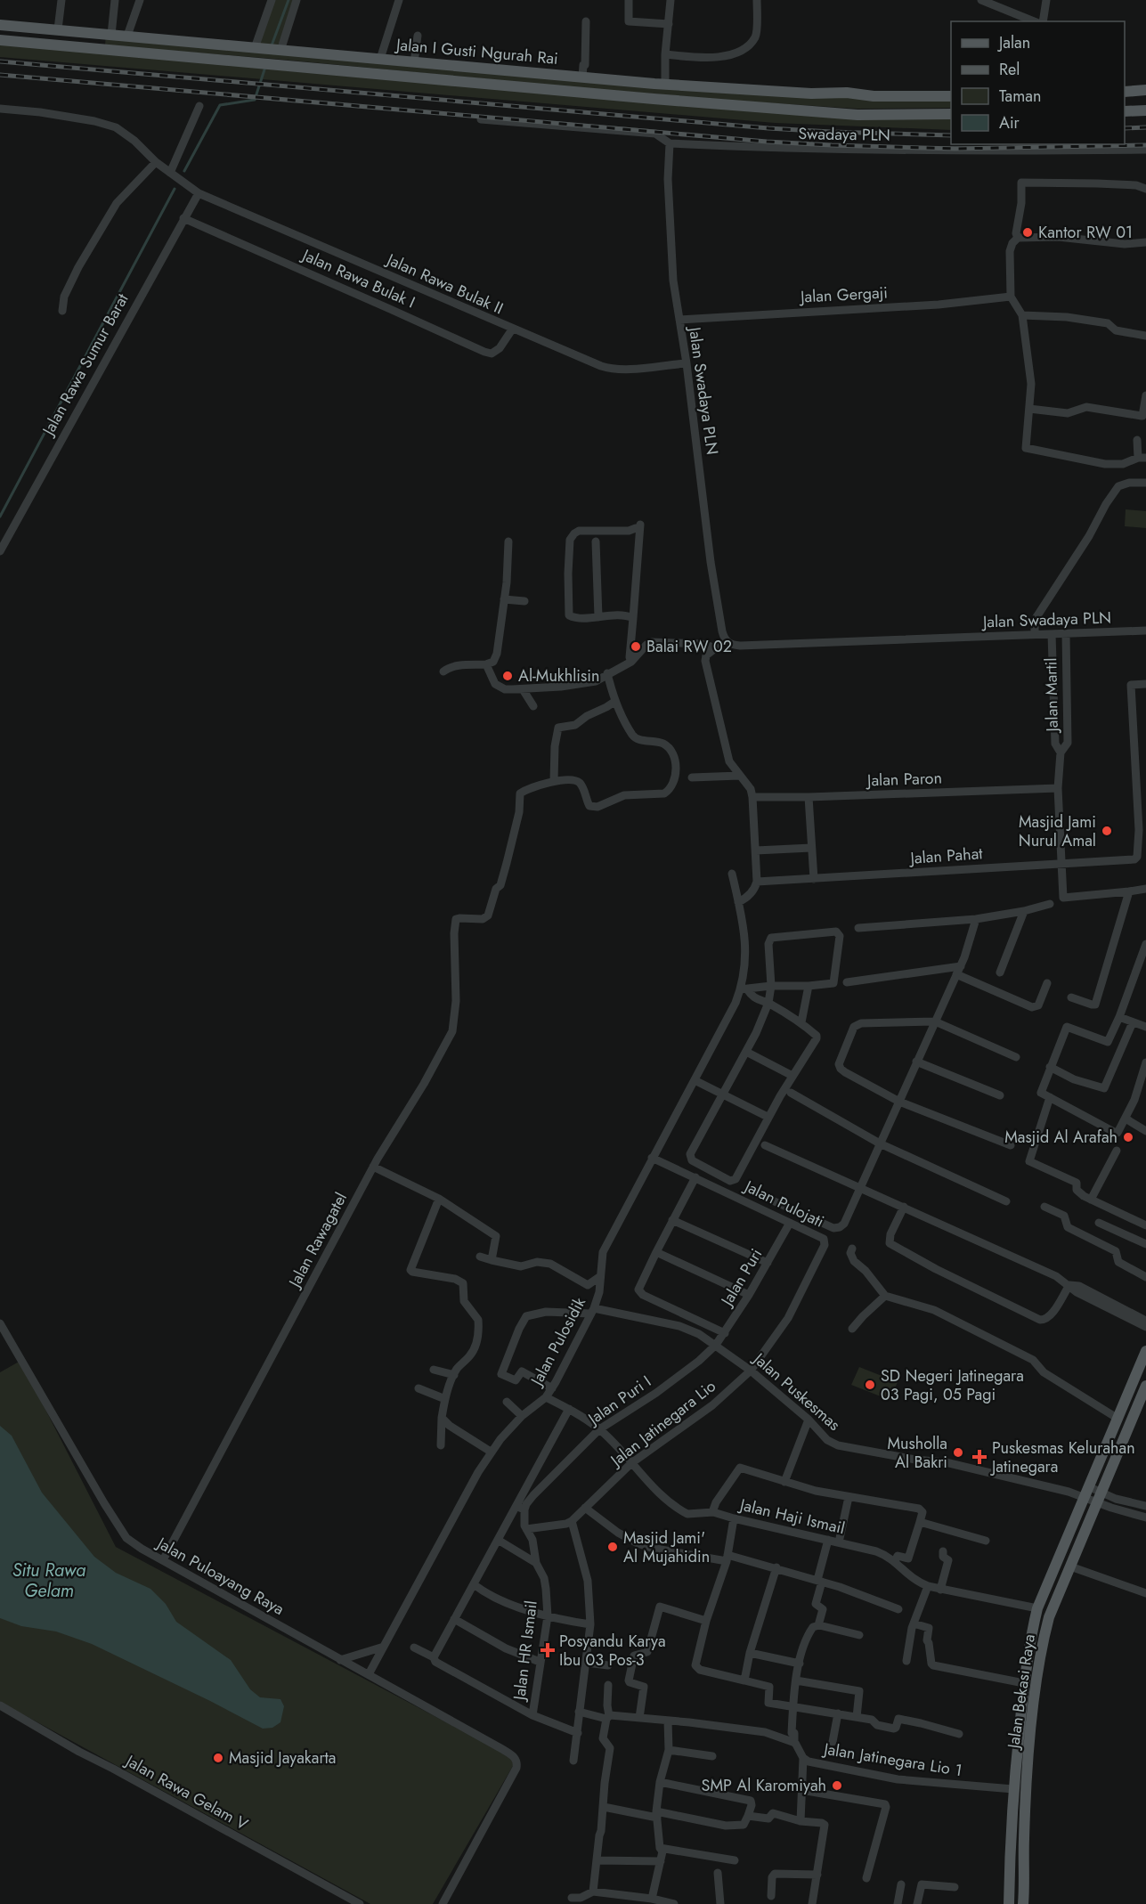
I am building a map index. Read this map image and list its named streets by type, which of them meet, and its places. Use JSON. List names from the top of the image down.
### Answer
{
  "streets": {
    "main road": ["Jalan I Gusti Ngurah Rai", "Jalan Bekasi Raya"],
    "street": [
      "Swadaya PLN",
      "Jalan Rawa Bulak I",
      "Jalan Rawa Bulak II",
      "Jalan Gergaji",
      "Jalan Rawa Sumur Barat",
      "Jalan Swadaya PLN",
      "Jalan Martil",
      "Jalan Paron",
      "Jalan Pahat",
      "Jalan Pulojati",
      "Jalan Rawagatel",
      "Jalan Puri",
      "Jalan Pulosidik",
      "Jalan Puskesmas",
      "Jalan Puri I",
      "Jalan Jatinegara Lio",
      "Jalan Haji Ismail",
      "Jalan Puloayang Raya",
      "Jalan HR Ismail",
      "Jalan Jatinegara Lio 1",
      "Jalan Rawa Gelam V"
    ]
  },
  "crossings": [
    ["Swadaya PLN", "Jalan Swadaya PLN"],
    ["Jalan Rawa Bulak I", "Jalan Rawa Bulak II"],
    ["Jalan Rawa Bulak I", "Jalan Rawa Sumur Barat"],
    ["Jalan Rawa Bulak II", "Jalan Rawa Sumur Barat"],
    ["Jalan Rawa Bulak II", "Jalan Swadaya PLN"],
    ["Jalan Gergaji", "Jalan Swadaya PLN"],
    ["Jalan Swadaya PLN", "Jalan Martil"],
    ["Jalan Martil", "Jalan Paron"],
    ["Jalan Martil", "Jalan Pahat"],
    ["Jalan Pulojati", "Jalan Puri"],
    ["Jalan Pulojati", "Jalan Pulosidik"],
    ["Jalan Pulojati", "Jalan Puskesmas"],
    ["Jalan Pulojati", "Jalan Jatinegara Lio"],
    ["Jalan Rawagatel", "Jalan Puloayang Raya"],
    ["Jalan Puri", "Jalan Puskesmas"],
    ["Jalan Puri", "Jalan Puri I"],
    ["Jalan Pulosidik", "Jalan Puskesmas"],
    ["Jalan Pulosidik", "Jalan Haji Ismail"],
    ["Jalan Pulosidik", "Jalan Puloayang Raya"],
    ["Jalan Puskesmas", "Jalan Puri I"],
    ["Jalan Puskesmas", "Jalan Jatinegara Lio"],
    ["Jalan Puskesmas", "Jalan Bekasi Raya"],
    ["Jalan Puri I", "Jalan Haji Ismail"],
    ["Jalan Jatinegara Lio", "Jalan Haji Ismail"],
    ["Jalan Haji Ismail", "Jalan Bekasi Raya"],
    ["Jalan Bekasi Raya", "Jalan Jatinegara Lio 1"]
  ],
  "water": ["Situ Rawa Gelam"],
  "places": {
    "other": [
      "Kantor RW 01",
      "Balai RW 02",
      "Al-Mukhlisin",
      "Masjid Jami Nurul Amal",
      "Masjid Al Arafah",
      "SD Negeri Jatinegara 03 Pagi, 05 Pagi",
      "Musholla Al Bakri",
      "Masjid Jami' Al Mujahidin",
      "Masjid Jayakarta",
      "SMP Al Karomiyah"
    ],
    "health": ["Puskesmas Kelurahan Jatinegara", "Posyandu Karya Ibu 03 Pos-3"]
  },
  "legend": [
    "Jalan",
    "Rel",
    "Taman",
    "Air"
  ]
}
